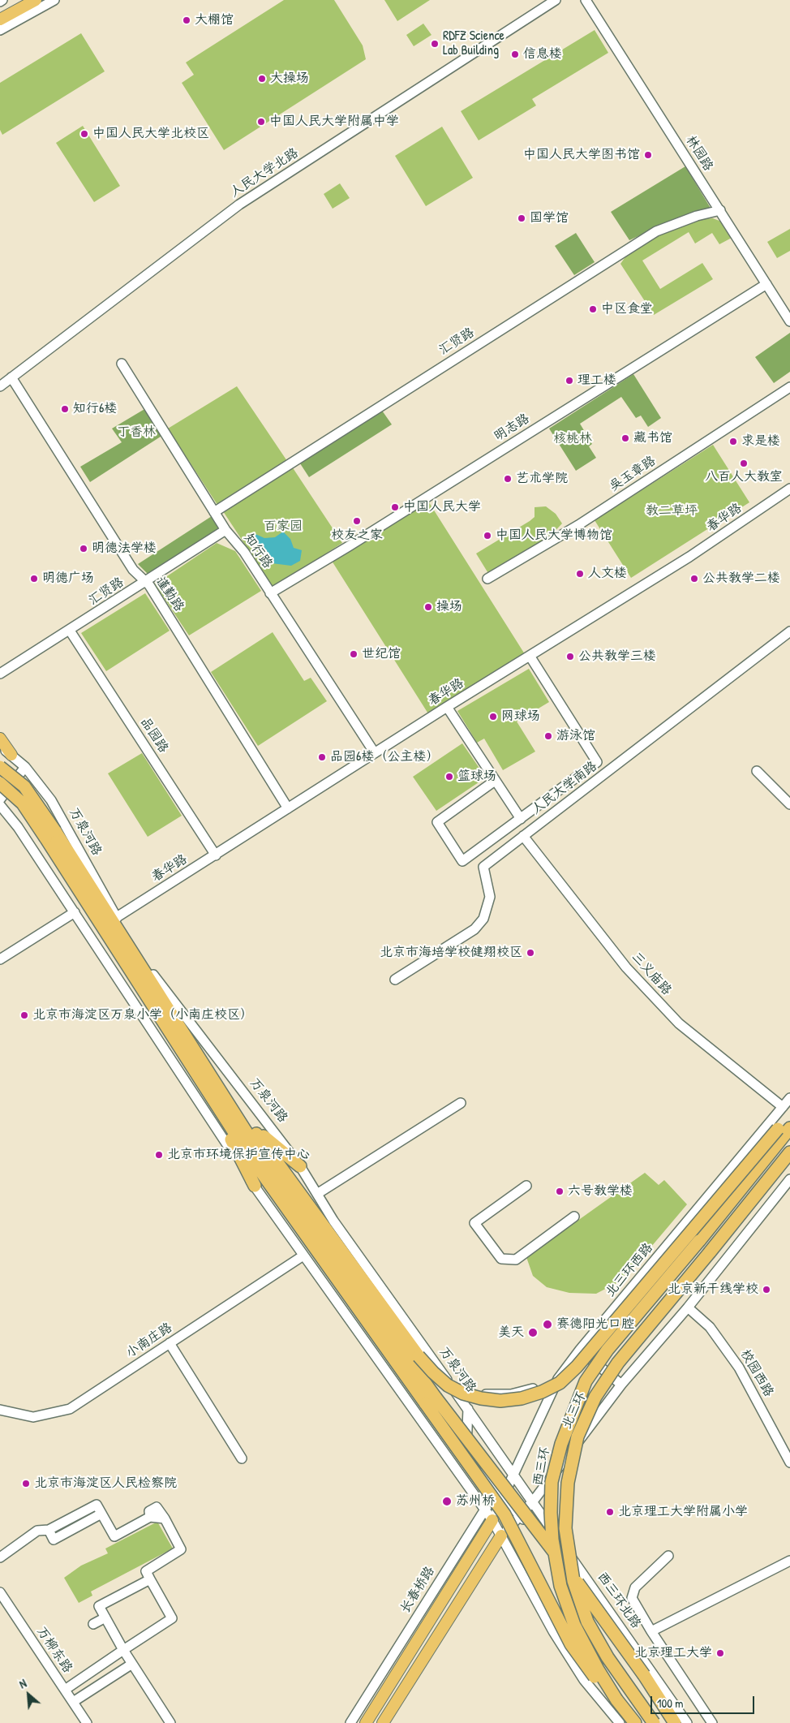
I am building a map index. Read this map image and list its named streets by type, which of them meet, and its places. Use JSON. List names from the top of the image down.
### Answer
{
  "streets": {
    "highway": ["万泉河路", "北三环", "西三环"],
    "main road": ["长春桥路"],
    "street": [
      "林园路",
      "人民大学北路",
      "汇贤路",
      "明志路",
      "吴玉章路",
      "春华路",
      "知行路",
      "谨勤路",
      "品园路",
      "人民大学南路",
      "三义庙路",
      "北三环西路",
      "小南庄路",
      "校园西路",
      "西三环北路",
      "万柳东路"
    ]
  },
  "crossings": [
    ["林园路", "汇贤路"],
    ["林园路", "明志路"],
    ["人民大学北路", "谨勤路"],
    ["汇贤路", "知行路"],
    ["汇贤路", "谨勤路"],
    ["汇贤路", "品园路"],
    ["明志路", "知行路"],
    ["春华路", "知行路"],
    ["春华路", "谨勤路"],
    ["春华路", "品园路"],
    ["春华路", "万泉河路"],
    ["人民大学南路", "三义庙路"],
    ["万泉河路", "北三环西路"],
    ["万泉河路", "西三环北路"],
    ["三义庙路", "北三环西路"],
    ["北三环西路", "长春桥路"]
  ],
  "parks": [
    "丁香林",
    "核桃林",
    "教二草坪",
    "百家园"
  ],
  "places": [
    "大棚馆",
    "RDFZ Science Lab Building",
    "信息楼",
    "大操场",
    "中国人民大学附属中学",
    "中国人民大学北校区",
    "中国人民大学图书馆",
    "国学馆",
    "中区食堂",
    "理工楼",
    "知行6楼",
    "藏书馆",
    "求是楼",
    "八百人大教室",
    "艺术学院",
    "中国人民大学",
    "校友之家",
    "中国人民大学博物馆",
    "明德法学楼",
    "人文楼",
    "明德广场",
    "公共教学二楼",
    "操场",
    "世纪馆",
    "公共教学三楼",
    "网球场",
    "游泳馆",
    "品园6楼（公主楼）",
    "篮球场",
    "北京市海培学校健翔校区",
    "北京市海淀区万泉小学（小南庄校区）",
    "北京市环境保护宣传中心",
    "六号教学楼",
    "北京新干线学校",
    "赛德阳光口腔",
    "美天",
    "北京市海淀区人民检察院",
    "苏州桥",
    "北京理工大学附属小学",
    "北京理工大学"
  ],
  "scale_bar": "100 m",
  "north": "top left"
}
